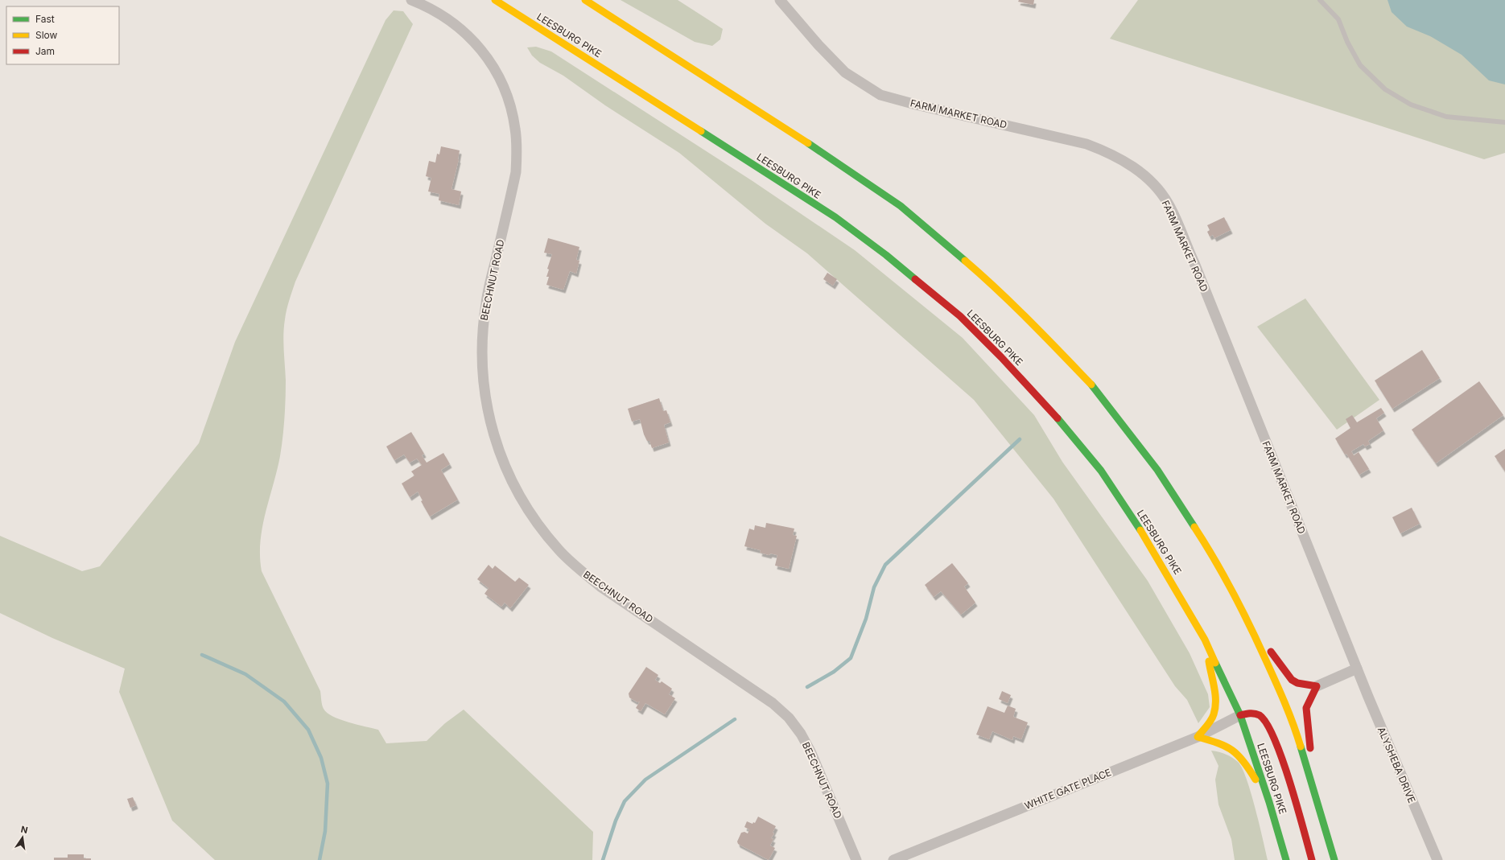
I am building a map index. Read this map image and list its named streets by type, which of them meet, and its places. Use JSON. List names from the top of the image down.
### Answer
{
  "streets": {
    "highway": ["LEESBURG PIKE"],
    "street": [
      "FARM MARKET ROAD",
      "BEECHNUT ROAD",
      "ALYSHEBA DRIVE",
      "WHITE GATE PLACE"
    ]
  },
  "crossings": [
    ["LEESBURG PIKE", "WHITE GATE PLACE"],
    ["FARM MARKET ROAD", "ALYSHEBA DRIVE"]
  ],
  "legend": ["Fast", "Slow", "Jam"],
  "north": "top"
}
